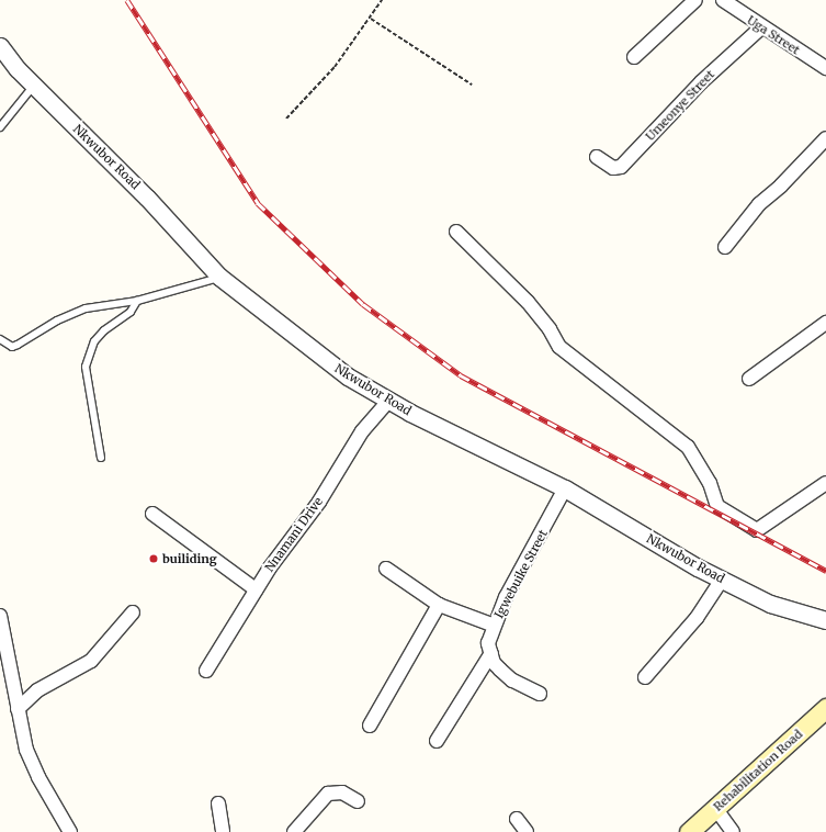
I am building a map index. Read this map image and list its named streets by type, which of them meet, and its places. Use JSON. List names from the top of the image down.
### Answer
{
  "streets": {
    "main road": ["Rehabilitation Road"],
    "street": [
      "Uga Street",
      "Umeonye Street",
      "Nkwubor Road",
      "Nnamani Drive",
      "Igwebuike Street"
    ]
  },
  "crossings": [
    ["Uga Street", "Umeonye Street"],
    ["Nkwubor Road", "Nnamani Drive"],
    ["Nkwubor Road", "Igwebuike Street"]
  ],
  "places": ["builiding"]
}
